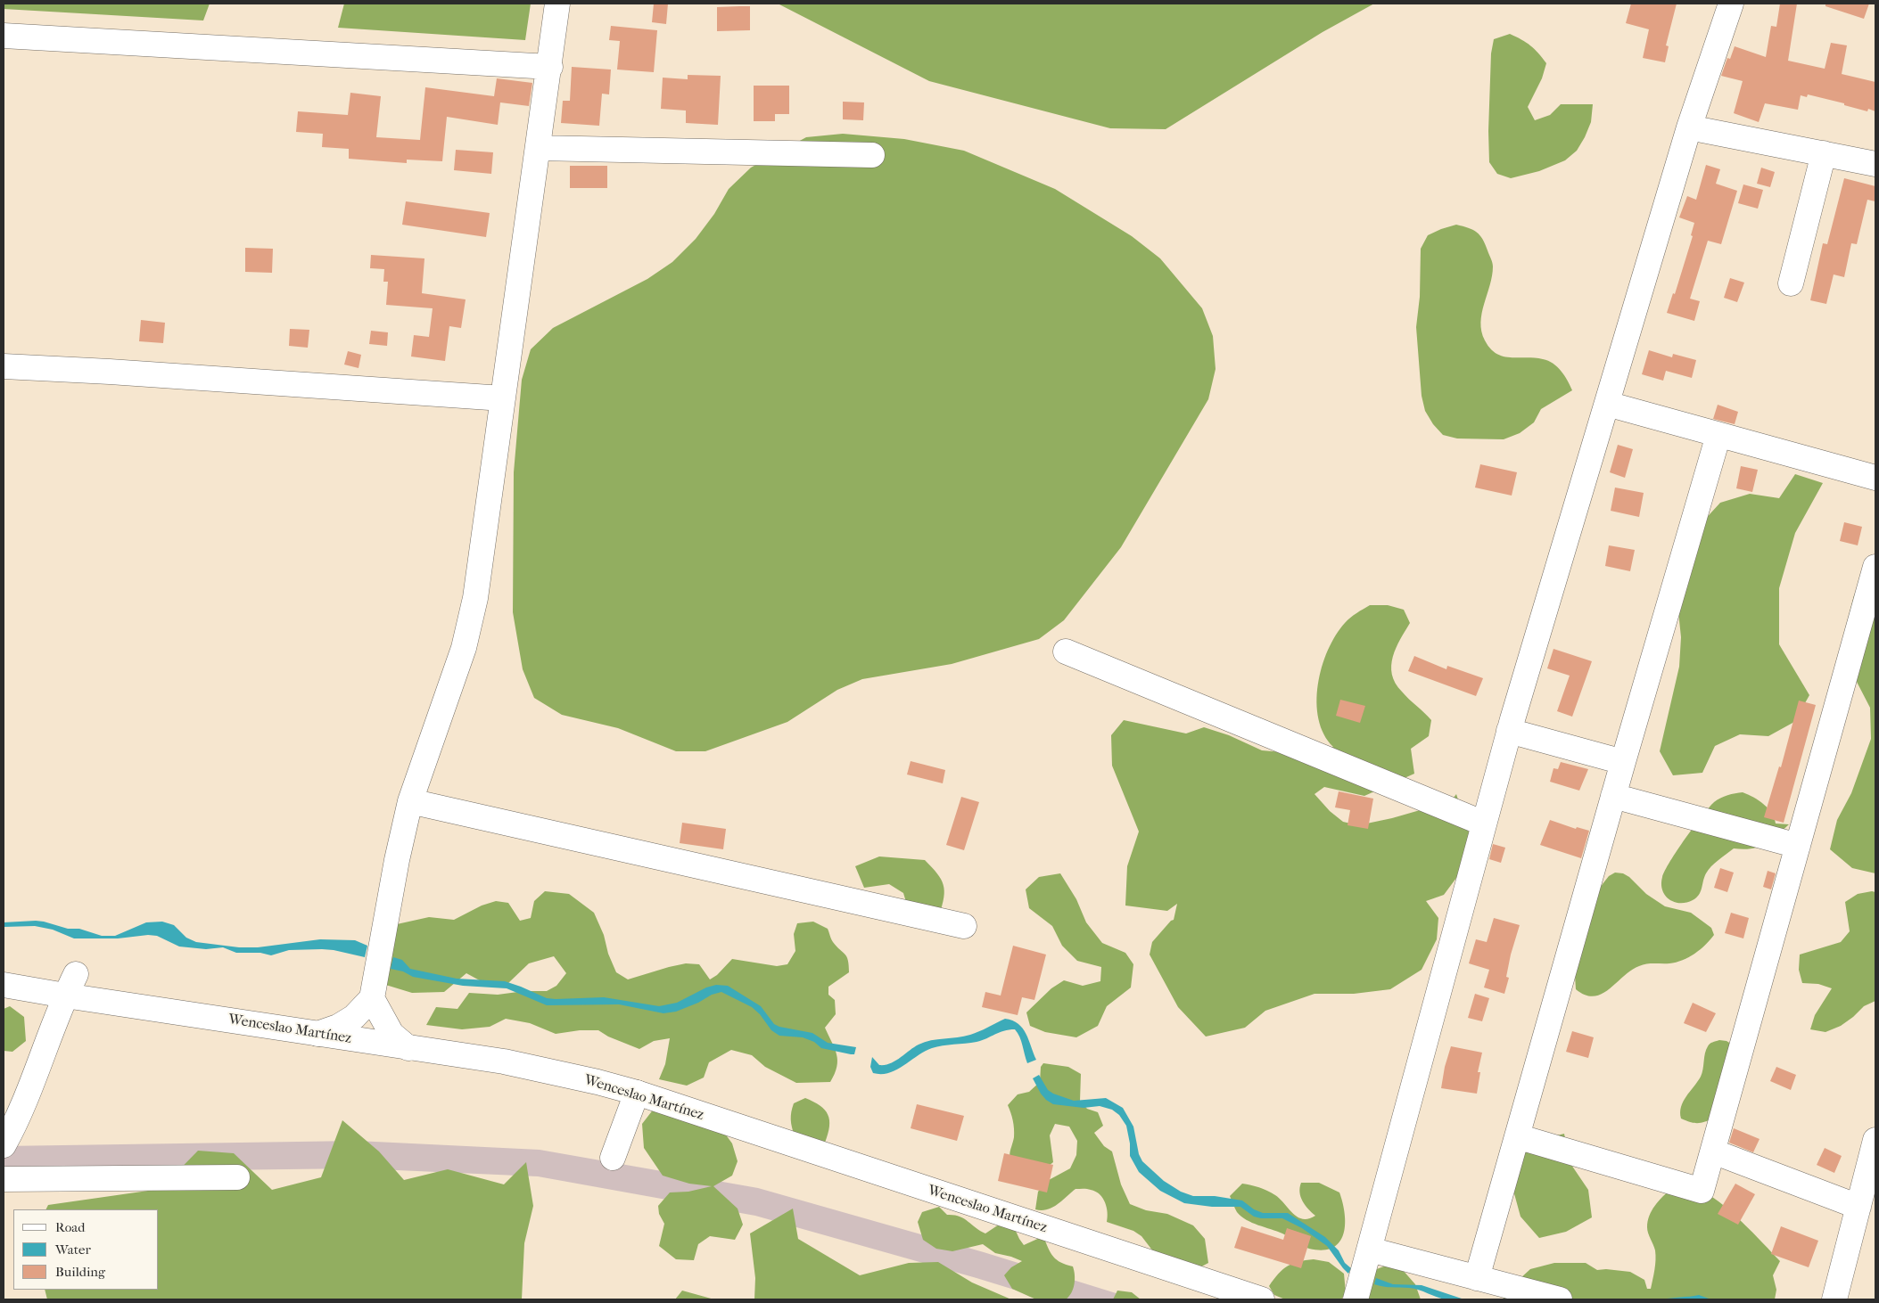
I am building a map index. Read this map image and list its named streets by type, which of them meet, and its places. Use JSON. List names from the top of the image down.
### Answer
{
  "streets": {
    "street": ["Wenceslao Martínez"]
  },
  "legend": ["Road", "Water", "Building"]
}
